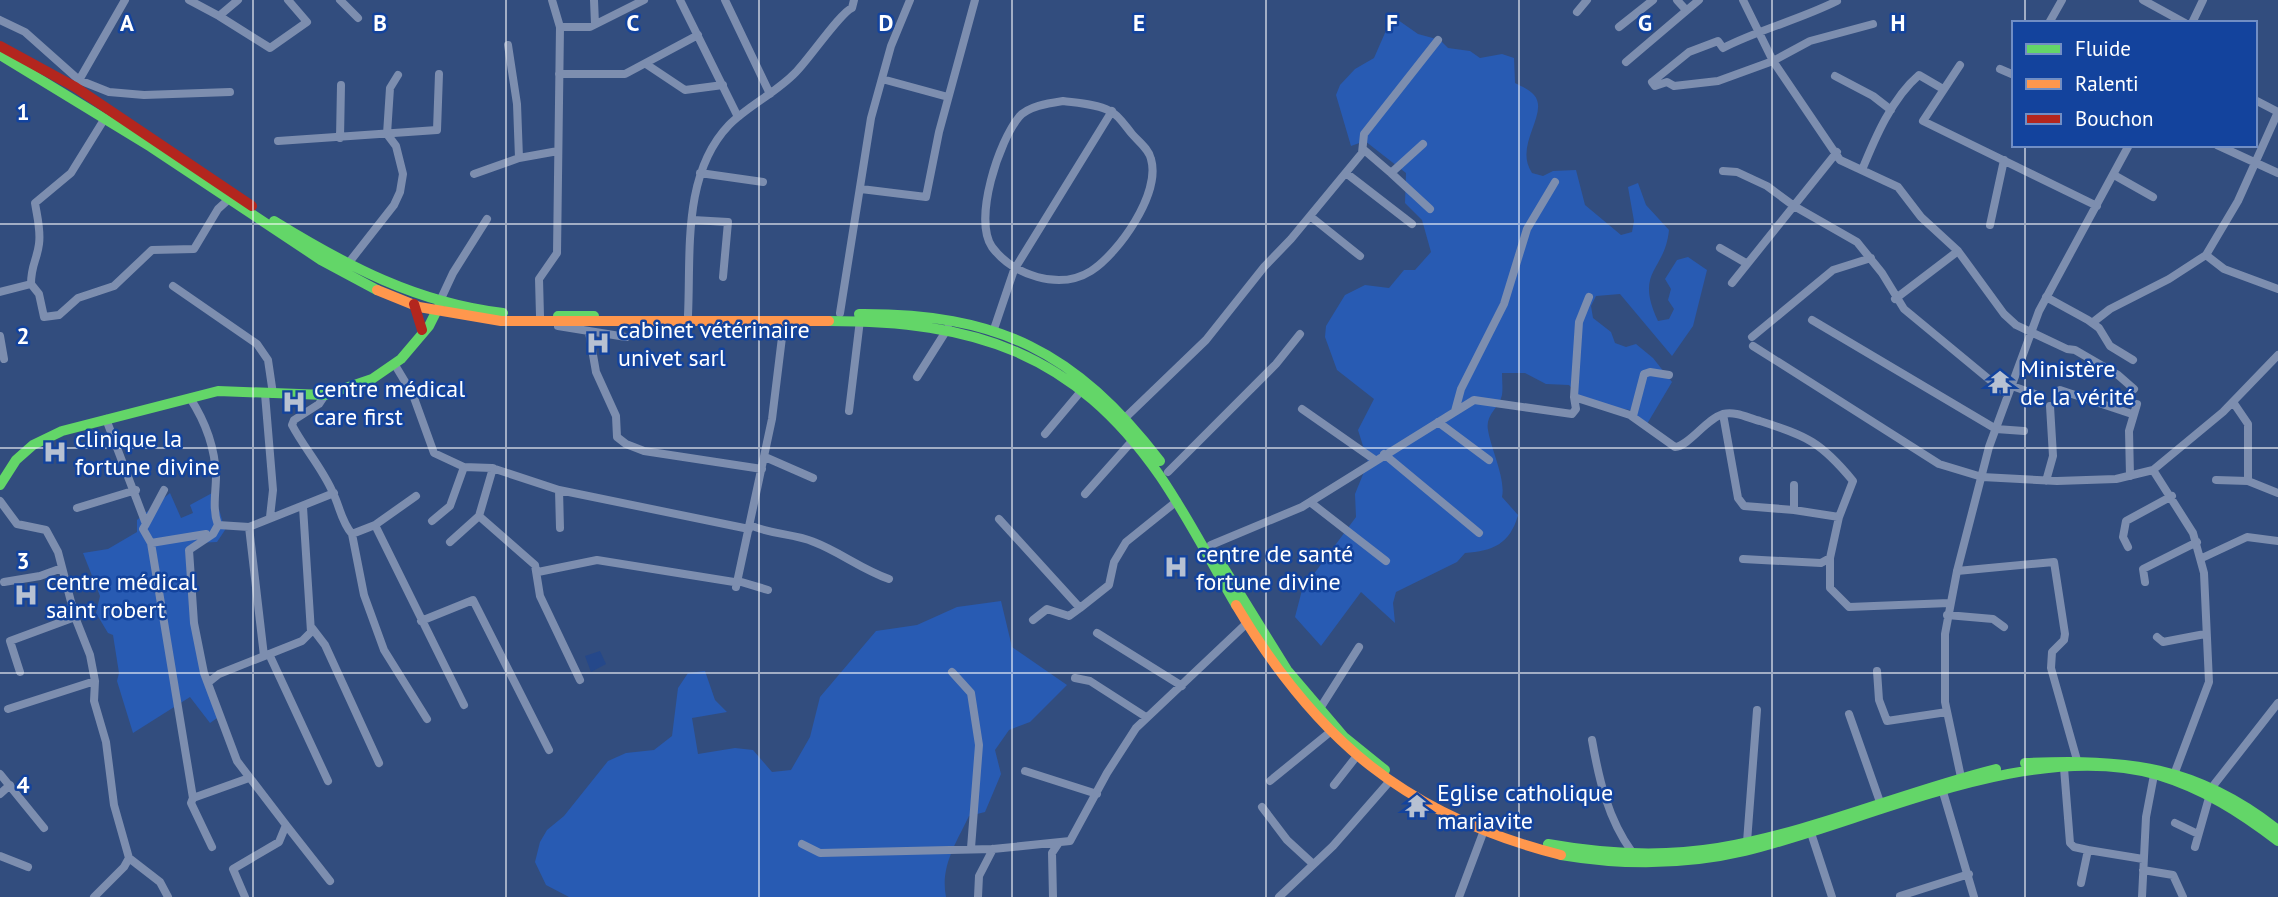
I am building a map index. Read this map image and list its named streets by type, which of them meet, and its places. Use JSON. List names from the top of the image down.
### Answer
{
  "places": {
    "hospital": [
      "cabinet vétérinaire univet sarl",
      "centre médical care first",
      "clinique la fortune divine",
      "centre de santé fortune divine",
      "centre médical saint robert"
    ],
    "temple": ["Ministère de la vérité", "Eglise catholique mariavite"]
  },
  "legend": ["Fluide", "Ralenti", "Bouchon"],
  "grid": {
    "columns": [
      "A",
      "B",
      "C",
      "D",
      "E",
      "F",
      "G",
      "H"
    ],
    "rows": [
      "1",
      "2",
      "3",
      "4"
    ]
  }
}
